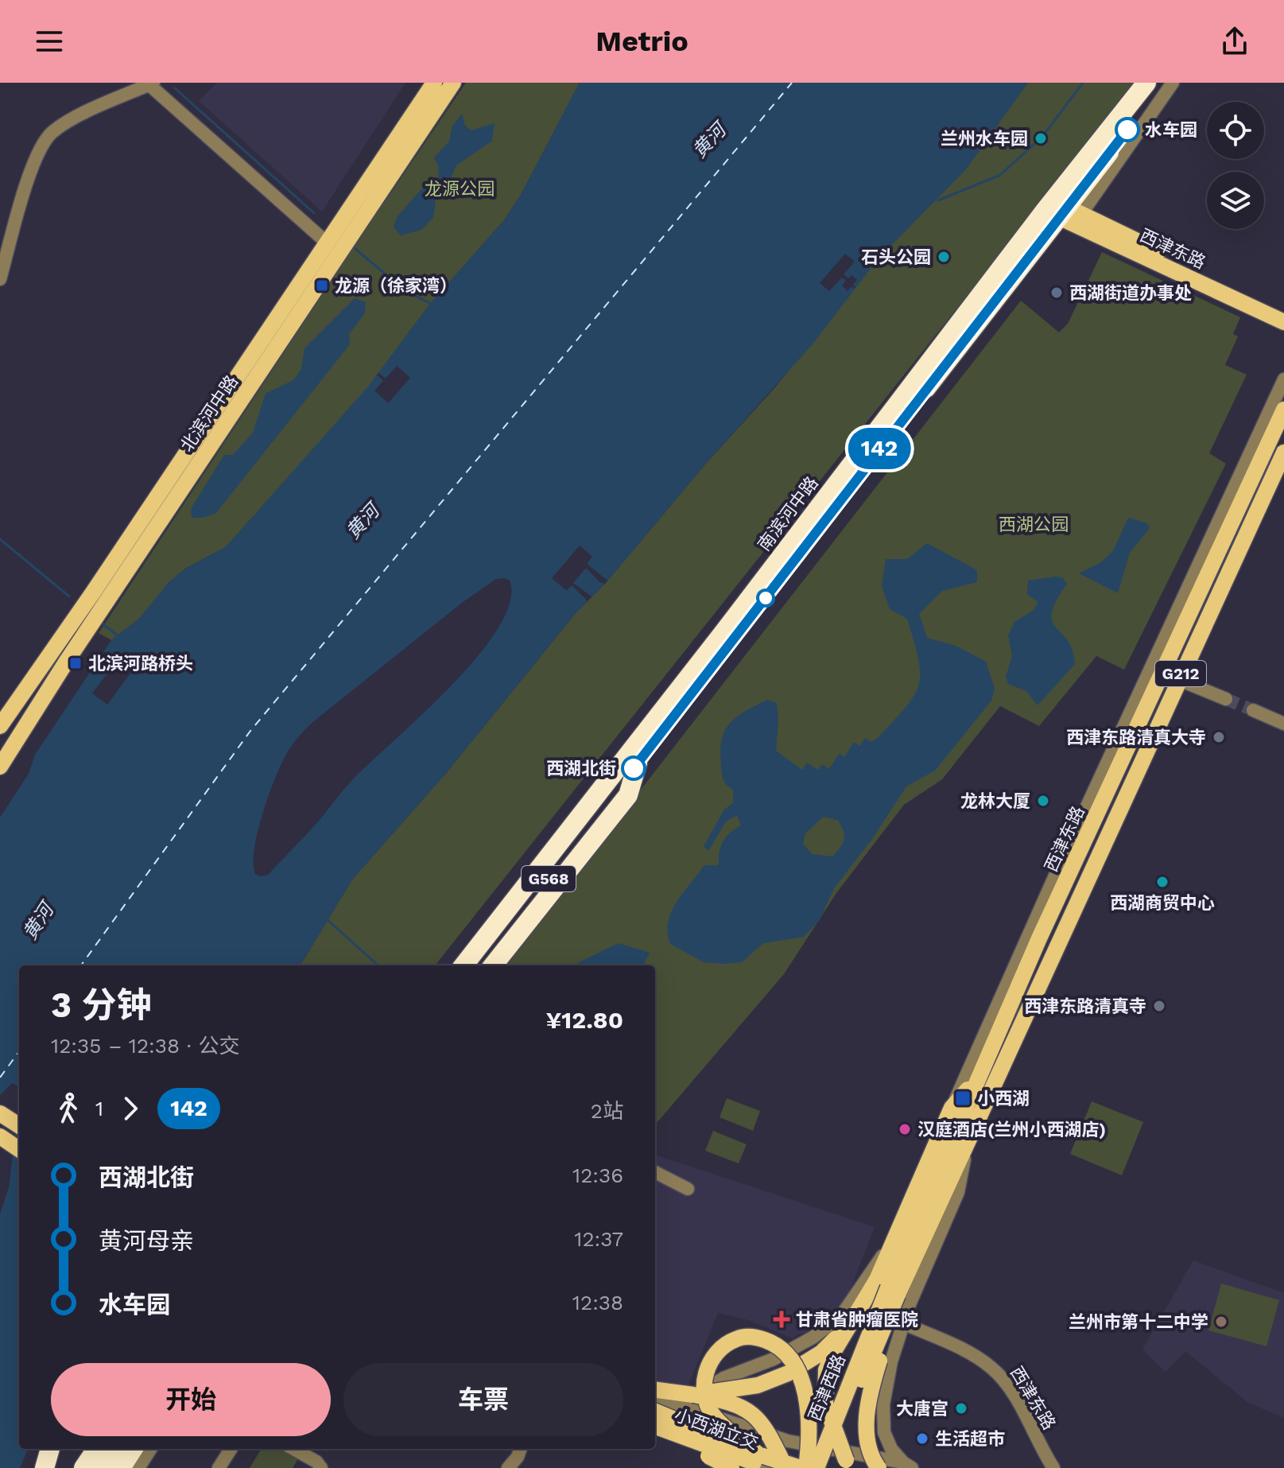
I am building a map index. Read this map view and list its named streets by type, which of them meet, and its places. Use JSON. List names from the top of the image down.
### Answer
{
  "streets": {
    "highway": ["南滨河中路", "G568"],
    "main road": [
      "西津东路",
      "北滨河中路",
      "G212",
      "西津西路",
      "小西湖立交"
    ]
  },
  "crossings": [
    ["西津东路", "南滨河中路"],
    ["西津东路", "西津西路"]
  ],
  "water": ["黄河"],
  "parks": ["龙源公园", "西湖公园"],
  "places": {
    "other": [
      "水车园",
      "兰州水车园",
      "石头公园",
      "西湖街道办事处",
      "西津东路清真大寺",
      "西湖北街",
      "龙林大厦",
      "西湖商贸中心",
      "西津东路清真寺",
      "汉庭酒店(兰州小西湖店)",
      "兰州市第十二中学",
      "大唐宫",
      "生活超市"
    ],
    "transit": ["龙源（徐家湾）", "北滨河路桥头", "小西湖"],
    "health": ["甘肃省肿瘤医院"]
  },
  "lines": ["bus line 142"],
  "page": {
    "header": "Metrio",
    "on_map": "142",
    "heading": ["3 分钟", "12:35 – 12:38 · 公交", "¥12.80"],
    "legs": ["1", "142", "2站"],
    "list": [
      {
        "name": "西湖北街",
        "value": "12:36"
      },
      {
        "name": "黄河母亲",
        "value": "12:37"
      },
      {
        "name": "水车园",
        "value": "12:38"
      }
    ],
    "buttons": ["开始", "车票"]
  }
}
